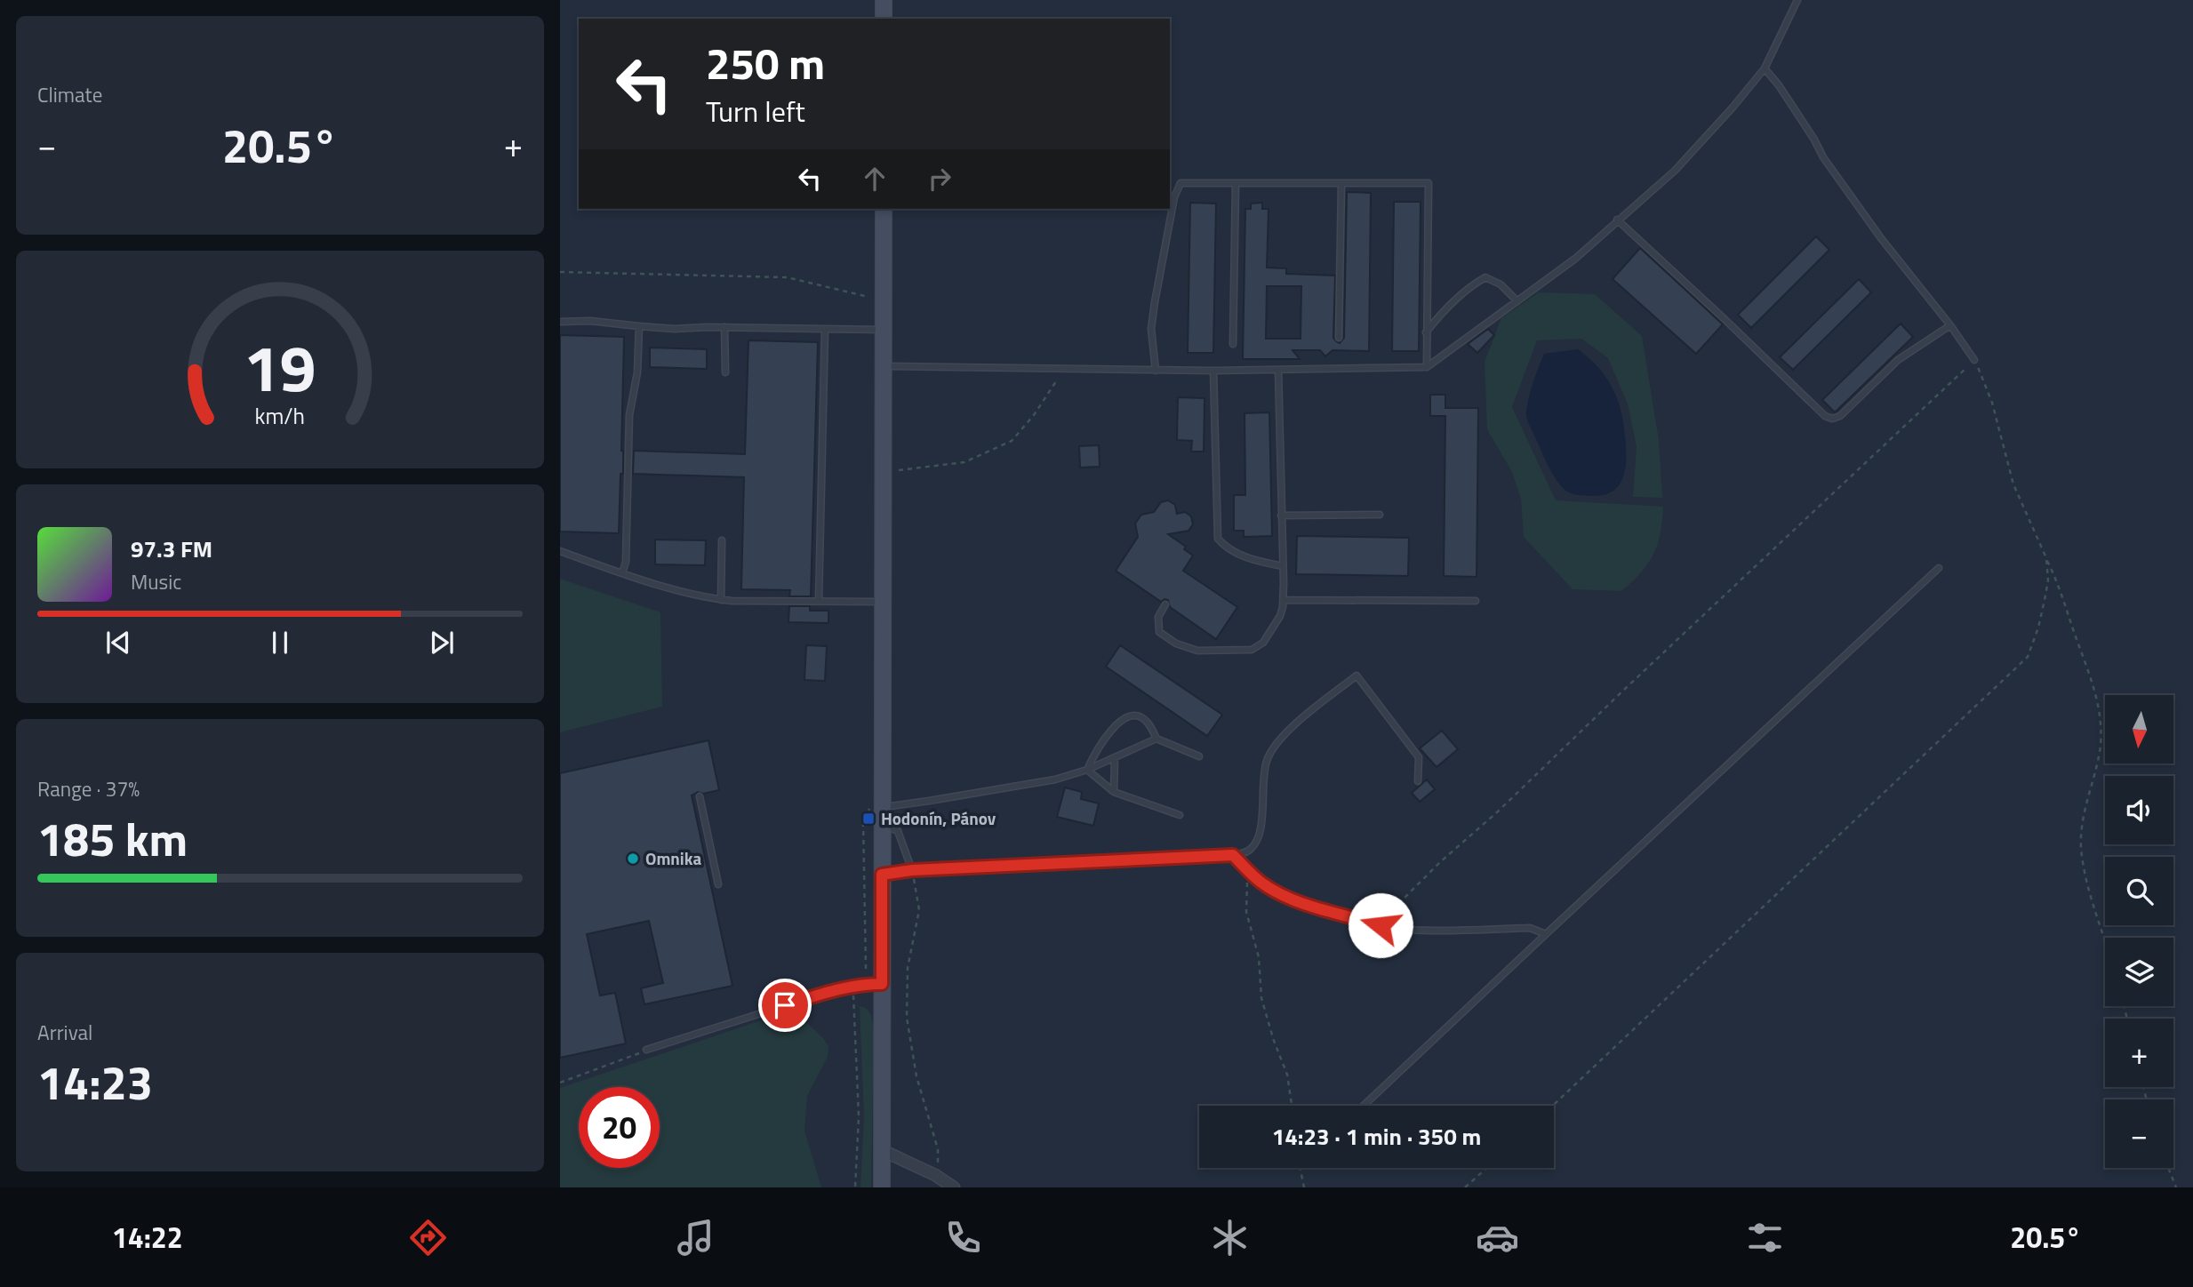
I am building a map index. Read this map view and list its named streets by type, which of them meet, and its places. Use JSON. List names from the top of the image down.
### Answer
{
  "places": {
    "transit": ["Hodonín, Pánov"],
    "other": ["Omnika"]
  },
  "north": "bottom",
  "page": {
    "tile": [
      "Climate",
      ["Range · 37%", "185 km"],
      ["Arrival", "14:23"]
    ],
    "turn": ["250 m", "Turn left"],
    "heat": ["−", "20.5°", "+"],
    "song": ["97.3 FM", "Music"],
    "map_buttons": ["+", "−"],
    "limit": "20",
    "trip": "14:23 · 1 min · 350 m",
    "tabs": ["14:22", "20.5°"],
    "gauge": ["19", "km/h"]
  }
}
